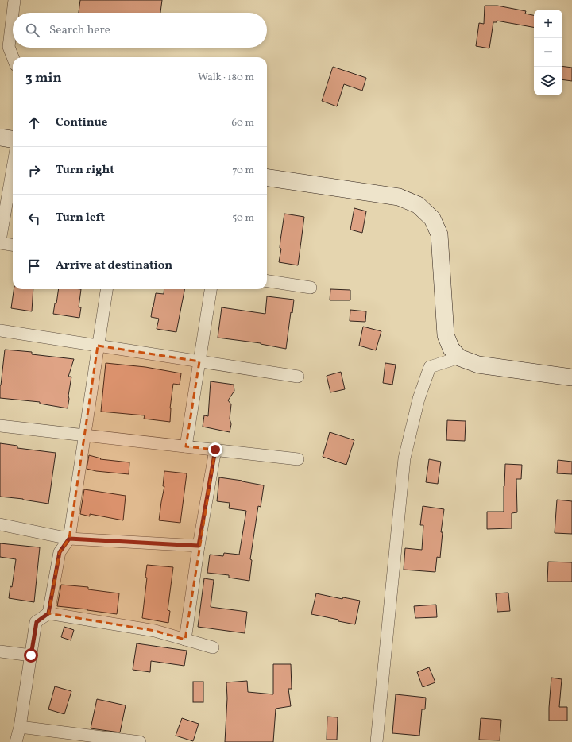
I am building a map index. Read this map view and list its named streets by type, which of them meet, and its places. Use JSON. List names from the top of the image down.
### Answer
{
  "page": {
    "map_buttons": ["+", "−"],
    "search": "Search here",
    "heading": ["3 min", "Walk · 180 m"],
    "list": [
      ["Continue", "60 m"],
      ["Turn right", "70 m"],
      ["Turn left", "50 m"],
      "Arrive at destination"
    ]
  }
}
